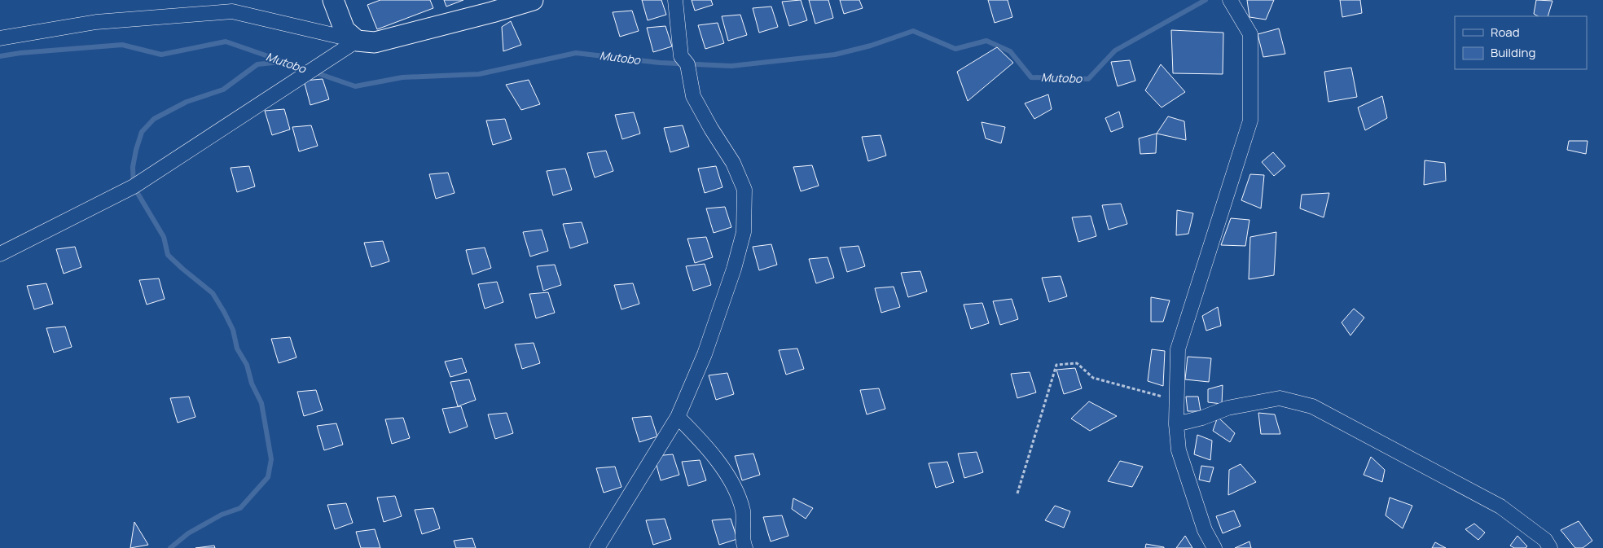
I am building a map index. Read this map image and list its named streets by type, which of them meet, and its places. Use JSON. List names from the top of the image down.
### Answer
{
  "water": ["Mutobo"],
  "legend": ["Road", "Building"]
}
